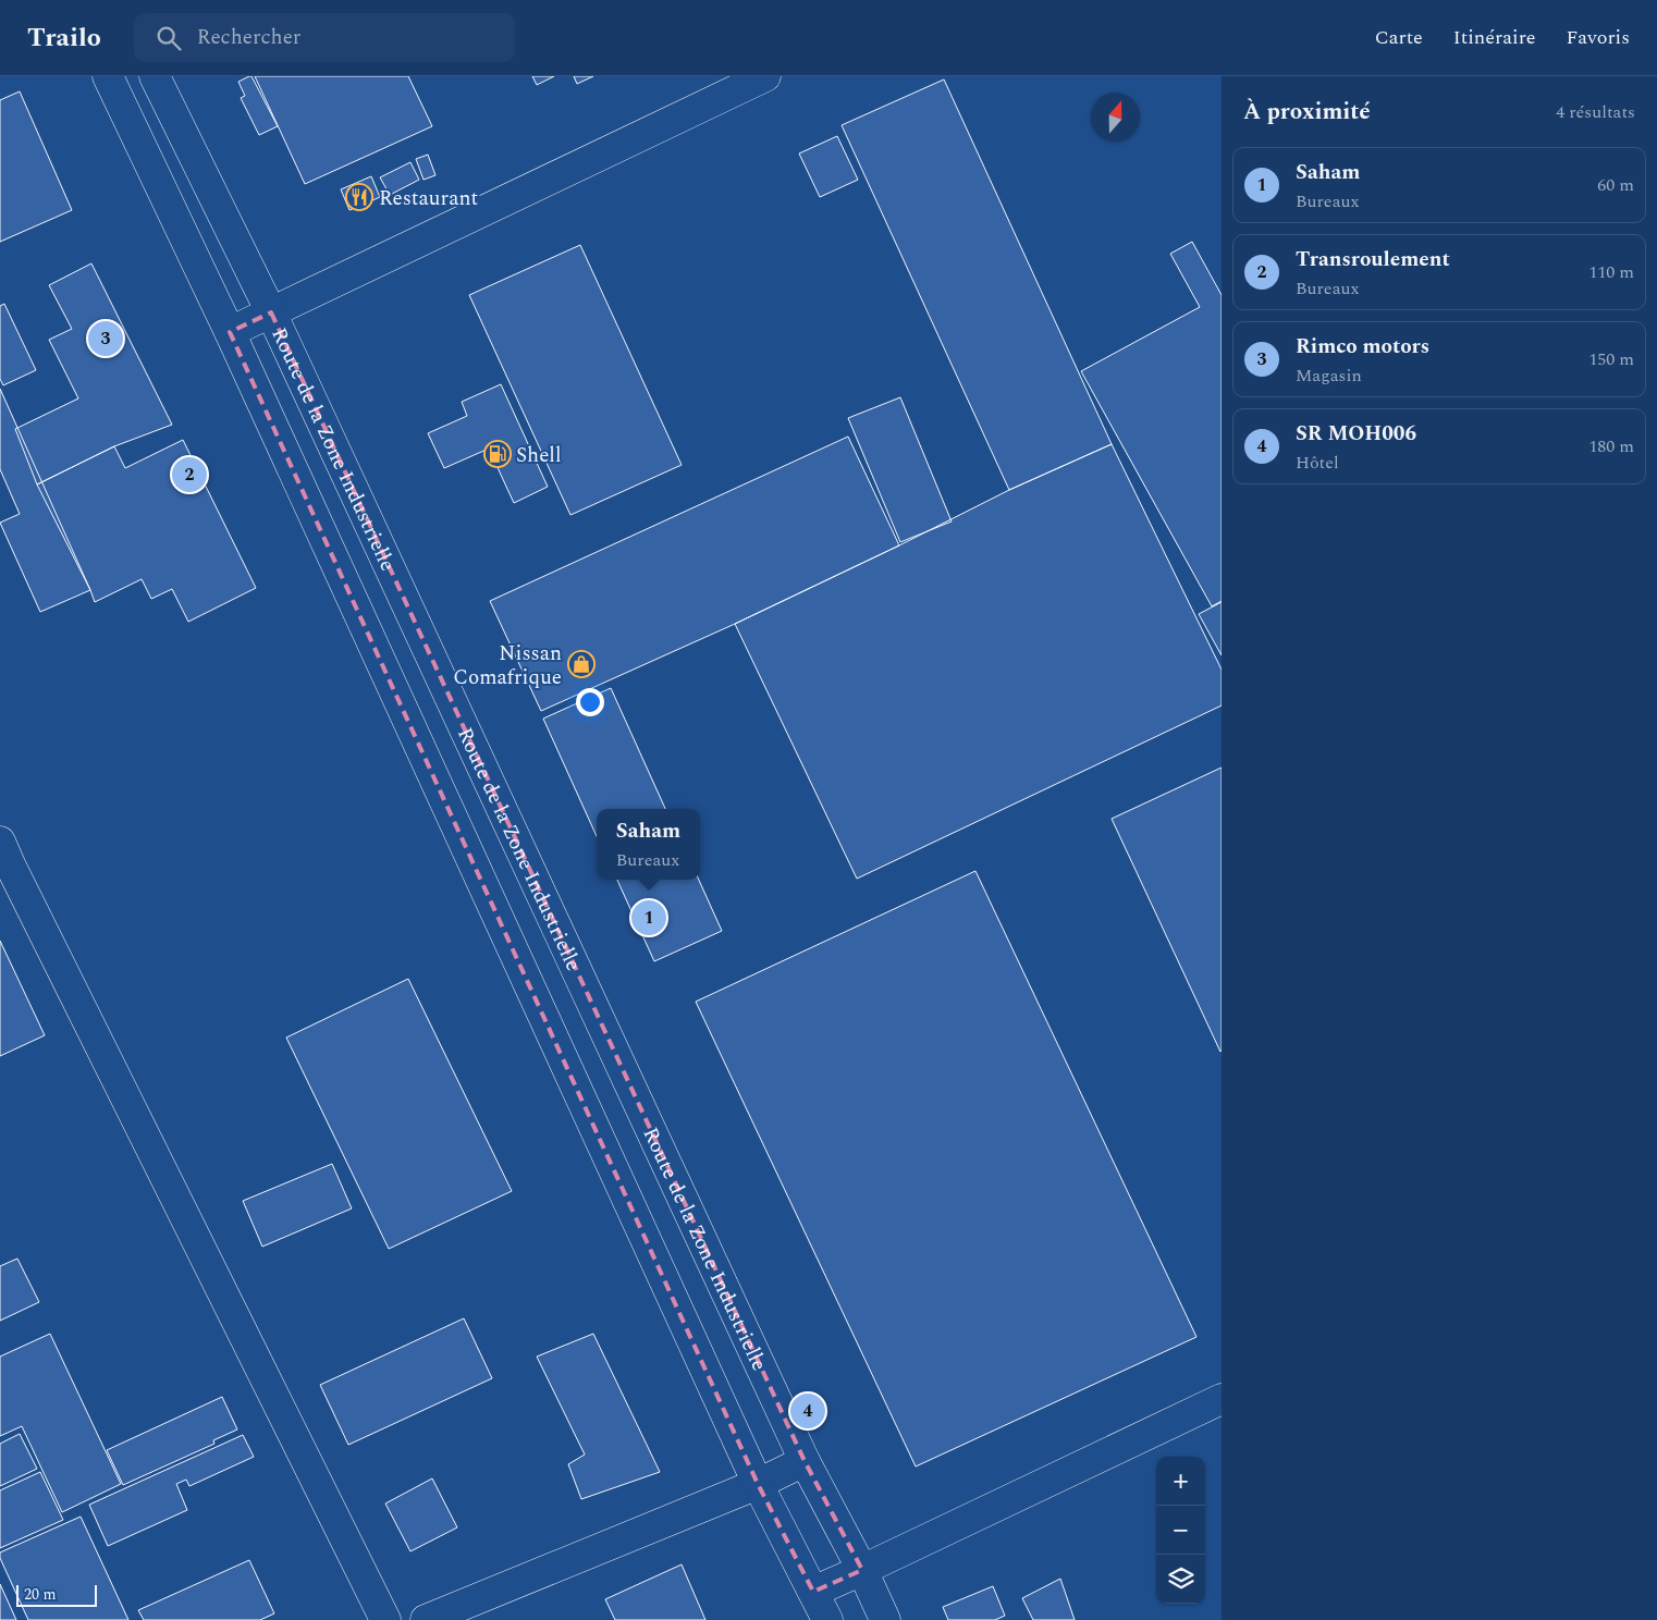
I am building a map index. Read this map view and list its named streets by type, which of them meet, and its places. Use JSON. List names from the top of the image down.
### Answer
{
  "streets": {
    "main road": ["Route de la Zone Industrielle"]
  },
  "places": {
    "restaurant": ["Restaurant"],
    "fuel station": ["Shell"],
    "shop": ["Nissan Comafrique"]
  },
  "scale_bar": "20 m",
  "north": "top",
  "page": {
    "header": "Trailo",
    "search": "Rechercher",
    "nav": ["Carte", "Itinéraire", "Favoris"],
    "heading": ["À proximité", "4 résultats"],
    "list": [
      {
        "mark": "1",
        "name": "Saham",
        "note": "Bureaux",
        "value": "60 m"
      },
      {
        "mark": "2",
        "name": "Transroulement",
        "note": "Bureaux",
        "value": "110 m"
      },
      {
        "mark": "3",
        "name": "Rimco motors",
        "note": "Magasin",
        "value": "150 m"
      },
      {
        "mark": "4",
        "name": "SR MOH006",
        "note": "Hôtel",
        "value": "180 m"
      }
    ],
    "pins": [
      "3",
      "2",
      "1",
      "4"
    ],
    "popup": ["Saham", "Bureaux"],
    "map_buttons": ["+", "−"],
    "scale": "20 m"
  }
}
